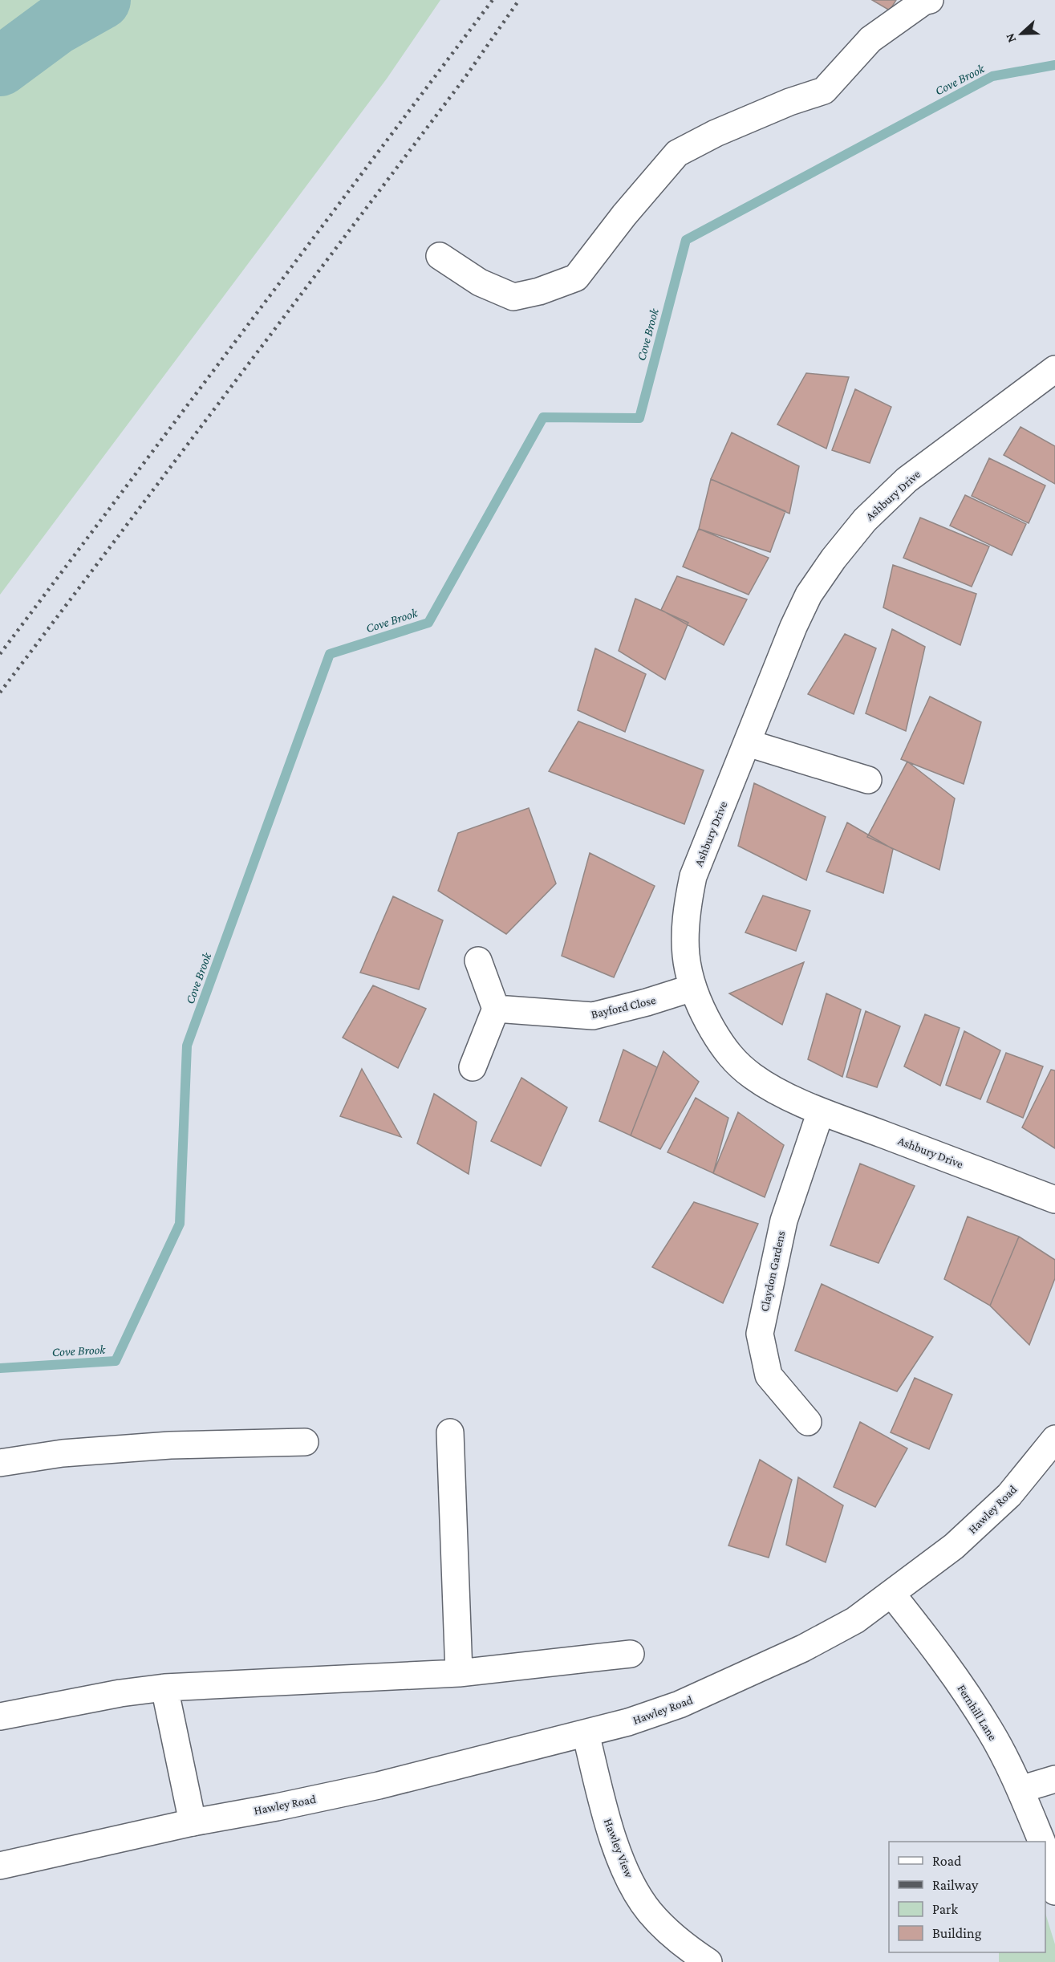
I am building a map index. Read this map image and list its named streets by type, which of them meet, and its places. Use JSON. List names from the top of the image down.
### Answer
{
  "streets": {
    "street": [
      "Ashbury Drive",
      "Bayford Close",
      "Claydon Gardens",
      "Hawley Road",
      "Fernhill Lane",
      "Hawley View"
    ]
  },
  "crossings": [
    ["Ashbury Drive", "Bayford Close"],
    ["Ashbury Drive", "Claydon Gardens"],
    ["Hawley Road", "Fernhill Lane"],
    ["Hawley Road", "Hawley View"]
  ],
  "water": ["Cove Brook"],
  "legend": [
    "Road",
    "Railway",
    "Park",
    "Building"
  ],
  "north": "left"
}
